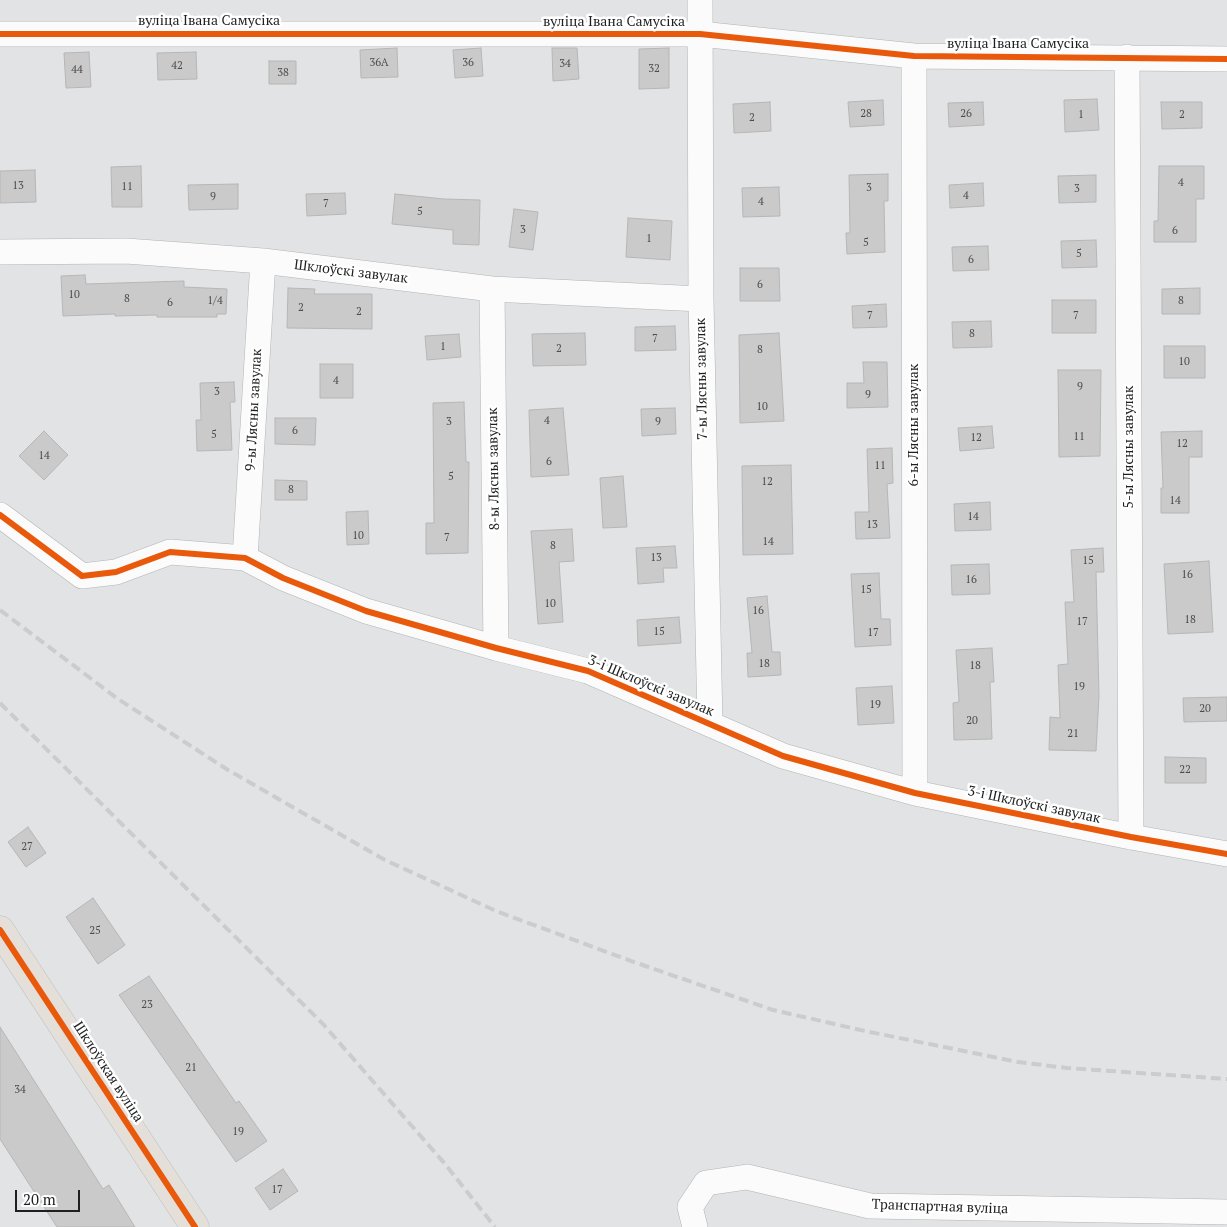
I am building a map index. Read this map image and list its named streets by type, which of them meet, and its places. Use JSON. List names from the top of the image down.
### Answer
{
  "streets": {
    "main road": ["Шклоўская вуліца"],
    "street": [
      "вуліца Івана Самусіка",
      "Шклоўскі завулак",
      "7-ы Лясны завулак",
      "9-ы Лясны завулак",
      "6-ы Лясны завулак",
      "5-ы Лясны завулак",
      "8-ы Лясны завулак",
      "3-і Шклоўскі завулак",
      "Транспартная вуліца"
    ]
  },
  "crossings": [
    ["вуліца Івана Самусіка", "7-ы Лясны завулак"],
    ["вуліца Івана Самусіка", "6-ы Лясны завулак"],
    ["вуліца Івана Самусіка", "5-ы Лясны завулак"],
    ["Шклоўскі завулак", "7-ы Лясны завулак"],
    ["Шклоўскі завулак", "9-ы Лясны завулак"],
    ["Шклоўскі завулак", "8-ы Лясны завулак"],
    ["7-ы Лясны завулак", "3-і Шклоўскі завулак"],
    ["9-ы Лясны завулак", "3-і Шклоўскі завулак"],
    ["6-ы Лясны завулак", "3-і Шклоўскі завулак"],
    ["5-ы Лясны завулак", "3-і Шклоўскі завулак"],
    ["8-ы Лясны завулак", "3-і Шклоўскі завулак"]
  ],
  "house_numbers": [
    "36А",
    "36",
    "34",
    "42",
    "32",
    "44",
    "38",
    "28",
    "26",
    "1",
    "2",
    "2",
    "4",
    "13",
    "11",
    "3",
    "3",
    "4",
    "9",
    "4",
    "7",
    "5",
    "3",
    "6",
    "1",
    "5",
    "5",
    "6",
    "6",
    "10",
    "8",
    "1/4",
    "8",
    "6",
    "2",
    "2",
    "7",
    "7",
    "8",
    "7",
    "1",
    "2",
    "8",
    "10",
    "4",
    "9",
    "3",
    "9",
    "10",
    "4",
    "3",
    "9",
    "6",
    "5",
    "11",
    "12",
    "12",
    "14",
    "6",
    "11",
    "5",
    "12",
    "8",
    "14",
    "14",
    "13",
    "10",
    "7",
    "14",
    "8",
    "13",
    "15",
    "16",
    "16",
    "15",
    "10",
    "16",
    "18",
    "17",
    "15",
    "17",
    "18",
    "18",
    "19",
    "19",
    "20",
    "20",
    "21",
    "22",
    "27",
    "25",
    "23",
    "21",
    "34",
    "19",
    "17"
  ],
  "scale_bar": "20 m"
}
